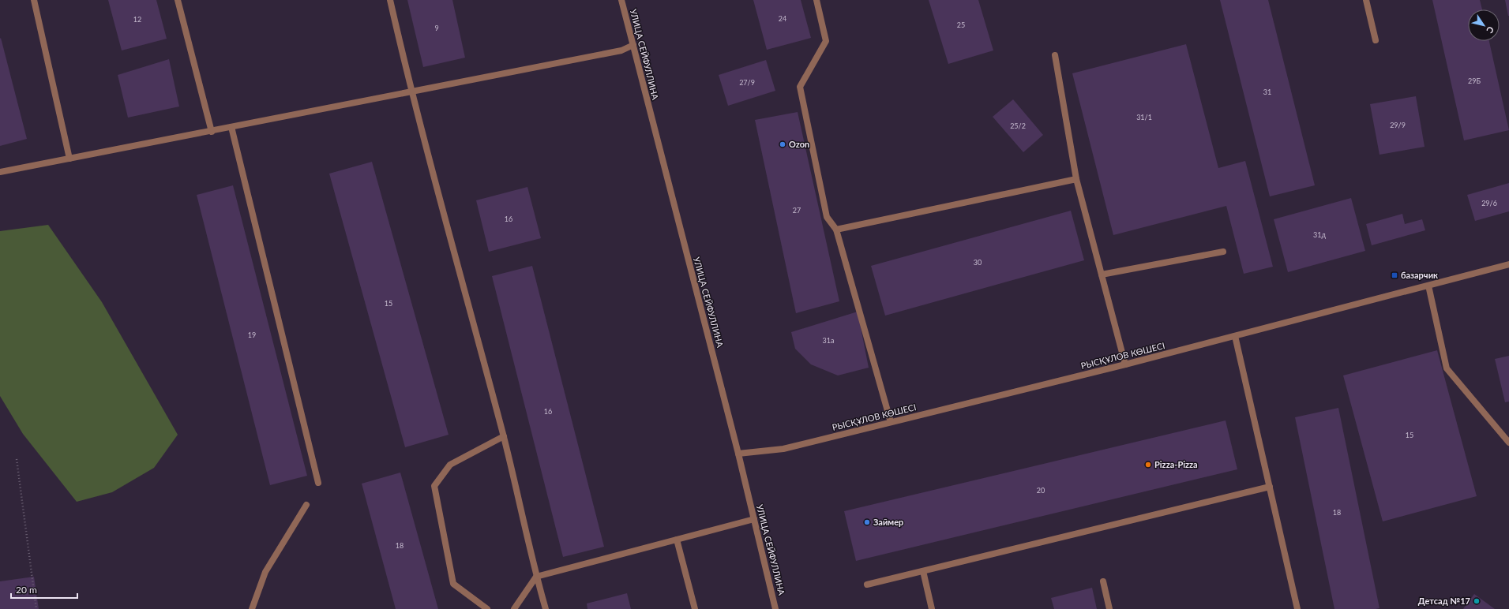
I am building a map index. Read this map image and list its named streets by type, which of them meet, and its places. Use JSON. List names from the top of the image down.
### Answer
{
  "streets": {
    "street": ["УЛИЦА СЕЙФУЛЛИНА", "РЫСҚҰЛОВ КӨШЕСІ"]
  },
  "crossings": [
    ["УЛИЦА СЕЙФУЛЛИНА", "РЫСҚҰЛОВ КӨШЕСІ"]
  ],
  "places": {
    "other": [
      "Ozon",
      "Pizza-Pizza",
      "Займер",
      "Детсад №17"
    ],
    "transit": ["базарчик"]
  },
  "house_numbers": [
    "24",
    "12",
    "25",
    "9",
    "29Б",
    "27/9",
    "31",
    "31/1",
    "29/9",
    "25/2",
    "29/6",
    "27",
    "16",
    "31д",
    "30",
    "15",
    "19",
    "31а",
    "16",
    "15",
    "20",
    "18",
    "18"
  ],
  "scale_bar": "20 m",
  "north": "bottom right"
}
